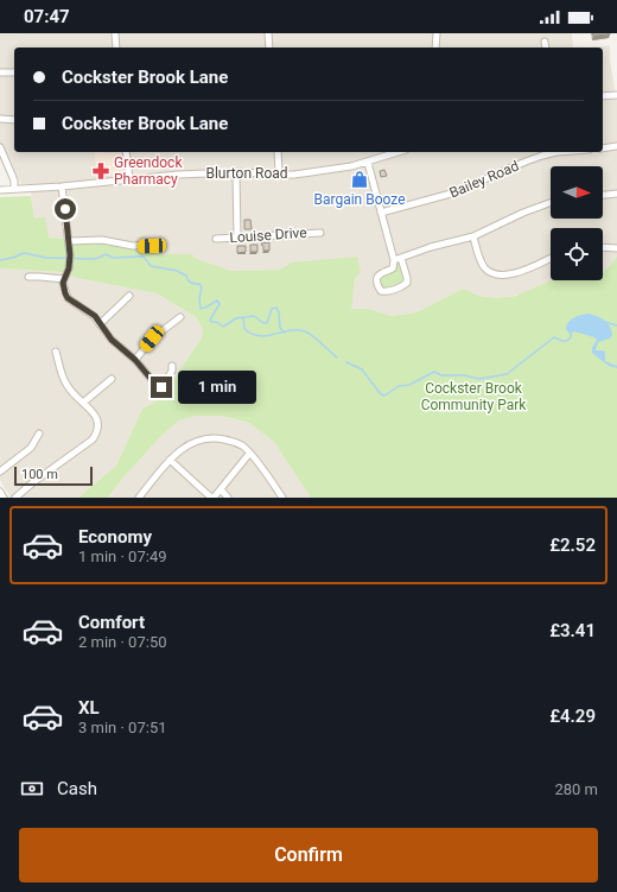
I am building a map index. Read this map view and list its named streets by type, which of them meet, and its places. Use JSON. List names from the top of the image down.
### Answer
{
  "streets": {
    "street": ["Blurton Road", "Bailey Road", "Louise Drive"]
  },
  "parks": ["Cockster Brook Community Park"],
  "places": {
    "pharmacy": ["Greendock Pharmacy"],
    "shop": ["Bargain Booze"]
  },
  "scale_bar": "100 m",
  "north": "right",
  "page": {
    "status": "07:47",
    "banner": ["Cockster Brook Lane", "Cockster Brook Lane"],
    "bubble": "1 min",
    "scale": "100 m",
    "list": [
      {
        "name": "Economy",
        "note": "1 min · 07:49",
        "value": "£2.52"
      },
      {
        "name": "Comfort",
        "note": "2 min · 07:50",
        "value": "£3.41"
      },
      {
        "name": "XL",
        "note": "3 min · 07:51",
        "value": "£4.29"
      }
    ],
    "pay": ["Cash", "280 m"],
    "buttons": "Confirm"
  }
}
